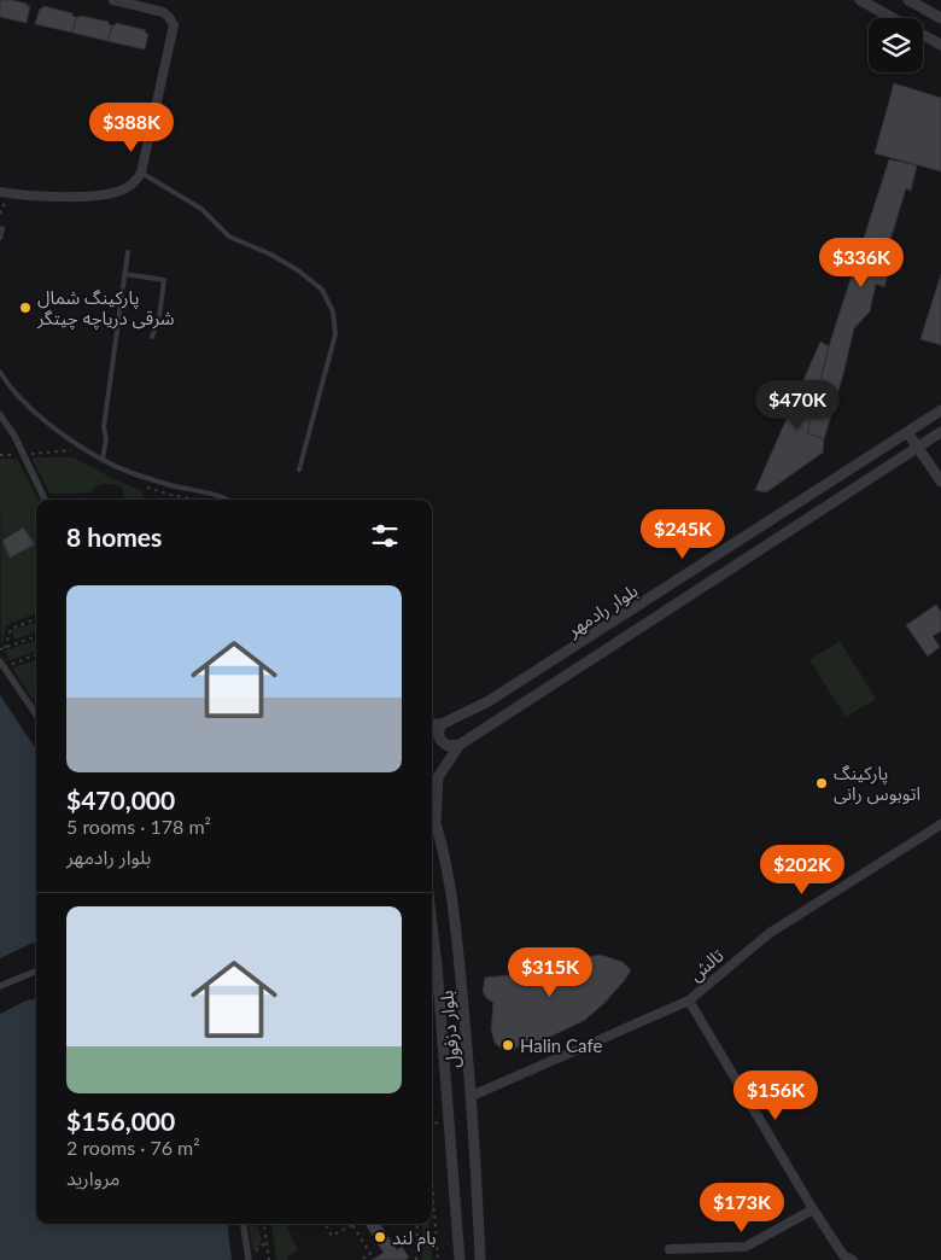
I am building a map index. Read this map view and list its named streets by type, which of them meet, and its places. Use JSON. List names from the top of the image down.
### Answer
{
  "streets": {
    "street": ["بلوار رادمهر", "تالش", "بلوار دزفول"]
  },
  "crossings": [
    ["تالش", "بلوار دزفول"]
  ],
  "places": [
    "پارکینگ شمال شرقی دریاچه چیتگر",
    "پارکینگ اتوبوس رانی",
    "Halin Cafe",
    "بام لند"
  ],
  "page": {
    "price": [
      "$388K",
      "$336K",
      "$470K",
      "$245K",
      "$202K",
      "$315K",
      "$156K",
      "$173K"
    ],
    "heading": "8 homes",
    "list": [
      {
        "name": "$470,000",
        "note": "5 rooms · 178 m² · بلوار رادمهر"
      },
      {
        "name": "$156,000",
        "note": "2 rooms · 76 m² · مروارید"
      }
    ]
  }
}
